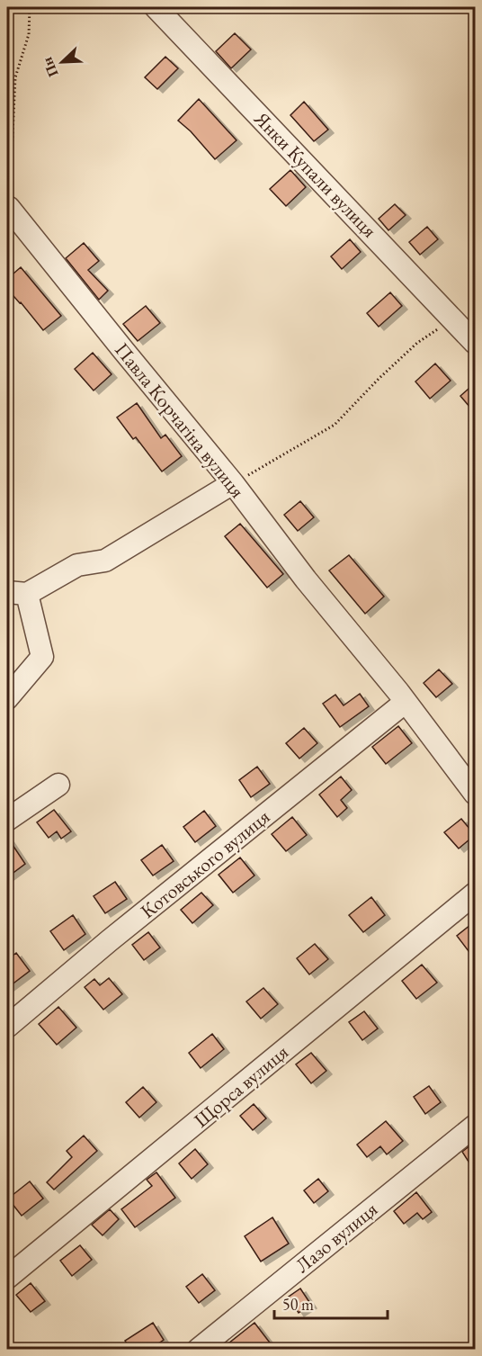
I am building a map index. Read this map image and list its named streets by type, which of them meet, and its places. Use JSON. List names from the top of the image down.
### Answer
{
  "streets": {
    "lane": [
      "Янки Купали вулиця",
      "Павла Корчагіна вулиця",
      "Котовського вулиця",
      "Щорса вулиця",
      "Лазо вулиця"
    ]
  },
  "crossings": [
    ["Павла Корчагіна вулиця", "Котовського вулиця"]
  ],
  "scale_bar": "50 m",
  "north": "bottom left"
}
